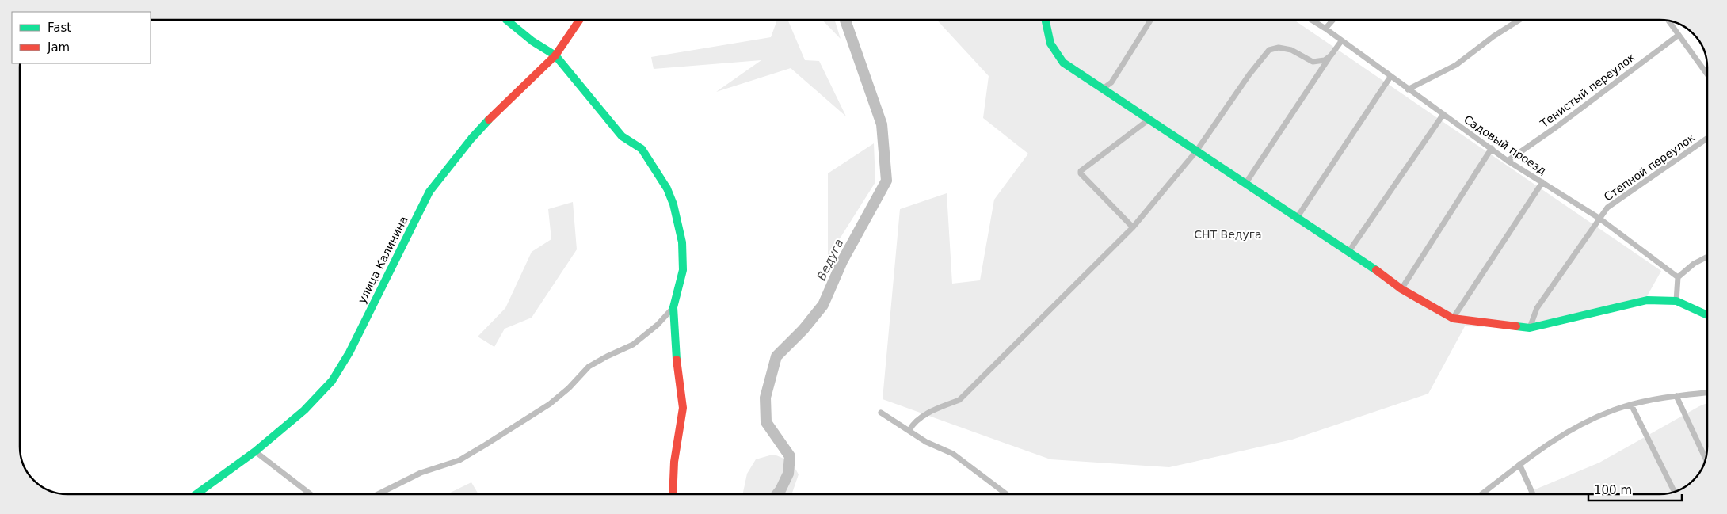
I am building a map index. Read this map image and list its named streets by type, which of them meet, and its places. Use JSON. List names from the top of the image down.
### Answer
{
  "streets": {
    "street": [
      "Тенистый переулок",
      "Садовый проезд",
      "Степной переулок",
      "улица Калинина"
    ]
  },
  "crossings": [
    ["Тенистый переулок", "Садовый проезд"],
    ["Садовый проезд", "Степной переулок"]
  ],
  "water": ["Ведуга"],
  "parks": ["СНТ Ведуга"],
  "legend": ["Fast", "Jam"],
  "scale_bar": "100 m"
}
